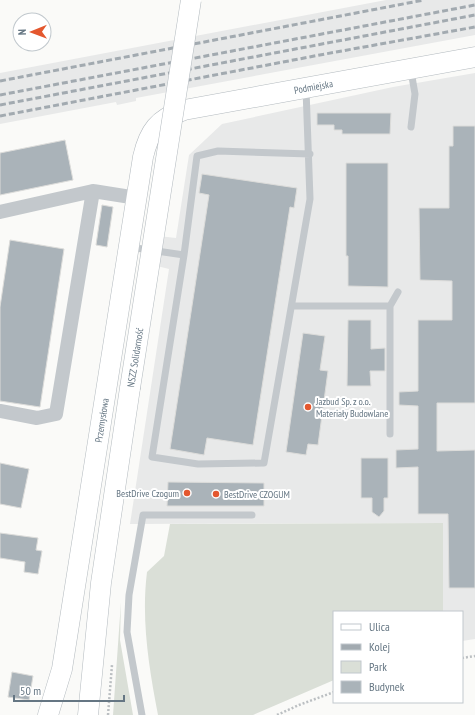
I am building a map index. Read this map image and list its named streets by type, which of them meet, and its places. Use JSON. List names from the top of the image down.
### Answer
{
  "streets": {
    "street": ["Podmiejska", "NSZZ Solidarność", "Przemysłowa"]
  },
  "crossings": [
    ["Podmiejska", "Przemysłowa"]
  ],
  "places": ["Jazbud Sp. z o.o. Materiały Budowlane", "BestDrive Czogum", "BestDrive CZOGUM"],
  "legend": [
    "Ulica",
    "Kolej",
    "Park",
    "Budynek"
  ],
  "scale_bar": "50 m",
  "north": "left"
}
